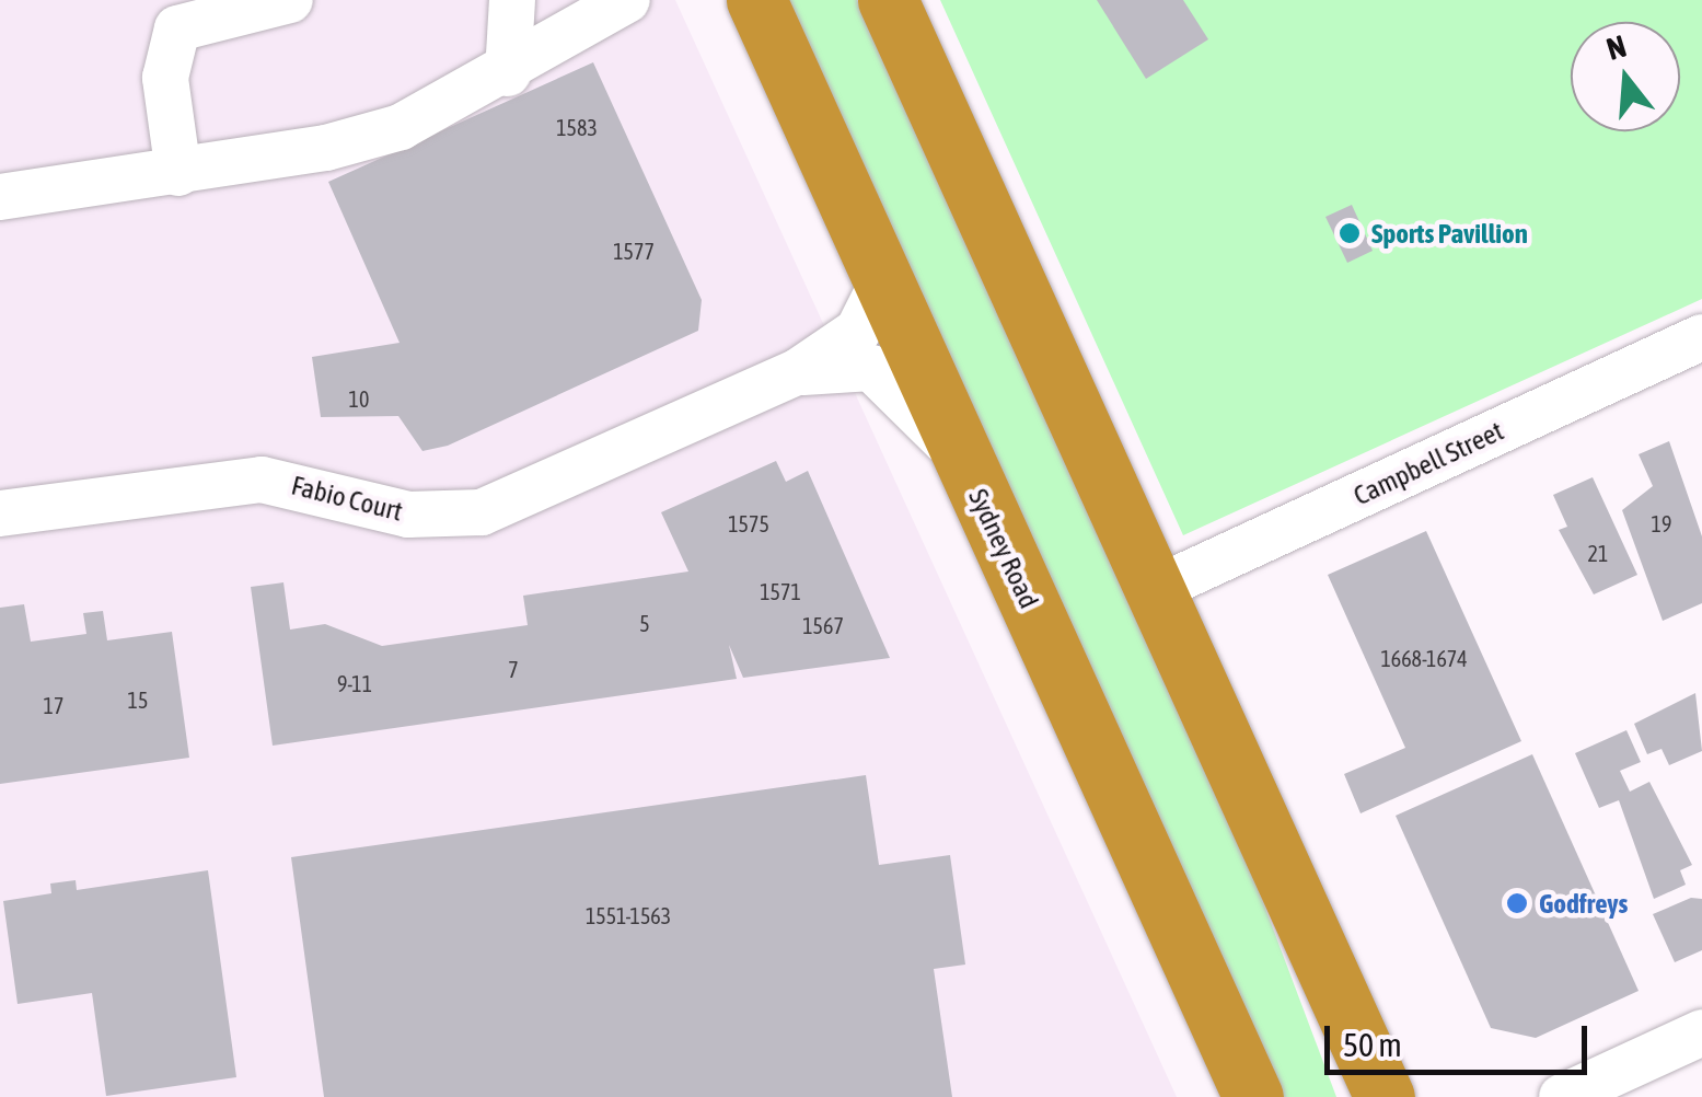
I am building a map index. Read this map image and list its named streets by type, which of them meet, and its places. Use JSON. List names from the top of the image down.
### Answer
{
  "streets": {
    "highway": ["Sydney Road"],
    "street": ["Campbell Street", "Fabio Court"]
  },
  "crossings": [
    ["Fabio Court", "Sydney Road"]
  ],
  "places": ["Sports Pavillion", "Godfreys"],
  "house_numbers": [
    "1583",
    "1577",
    "10",
    "1575",
    "19",
    "21",
    "1571",
    "5",
    "1567",
    "1668-1674",
    "7",
    "9-11",
    "15",
    "17",
    "1551-1563"
  ],
  "scale_bar": "50 m",
  "north": "top"
}
